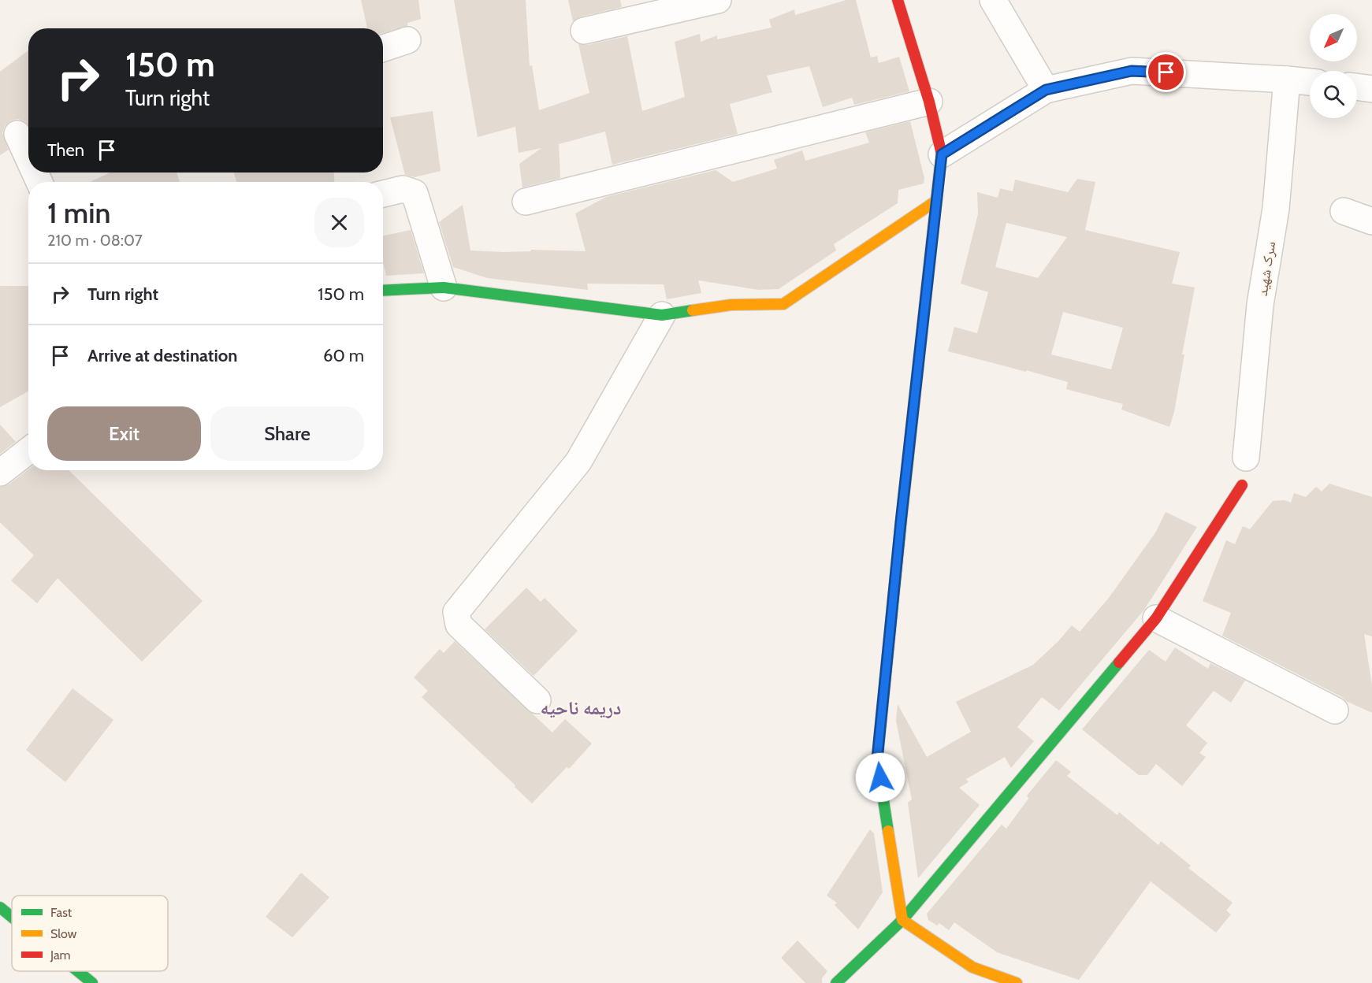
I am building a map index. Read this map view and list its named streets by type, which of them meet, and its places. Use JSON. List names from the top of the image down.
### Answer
{
  "streets": {
    "street": ["سرک شهید"]
  },
  "districts": ["دریمه ناحیه"],
  "legend": ["Fast", "Slow", "Jam"],
  "north": "bottom left",
  "page": {
    "turn": ["150 m", "Turn right"],
    "then": "Then",
    "heading": ["1 min", "210 m · 08:07"],
    "list": [
      {
        "name": "Turn right",
        "value": "150 m"
      },
      {
        "name": "Arrive at destination",
        "value": "60 m"
      }
    ],
    "buttons": ["Exit", "Share"]
  }
}
